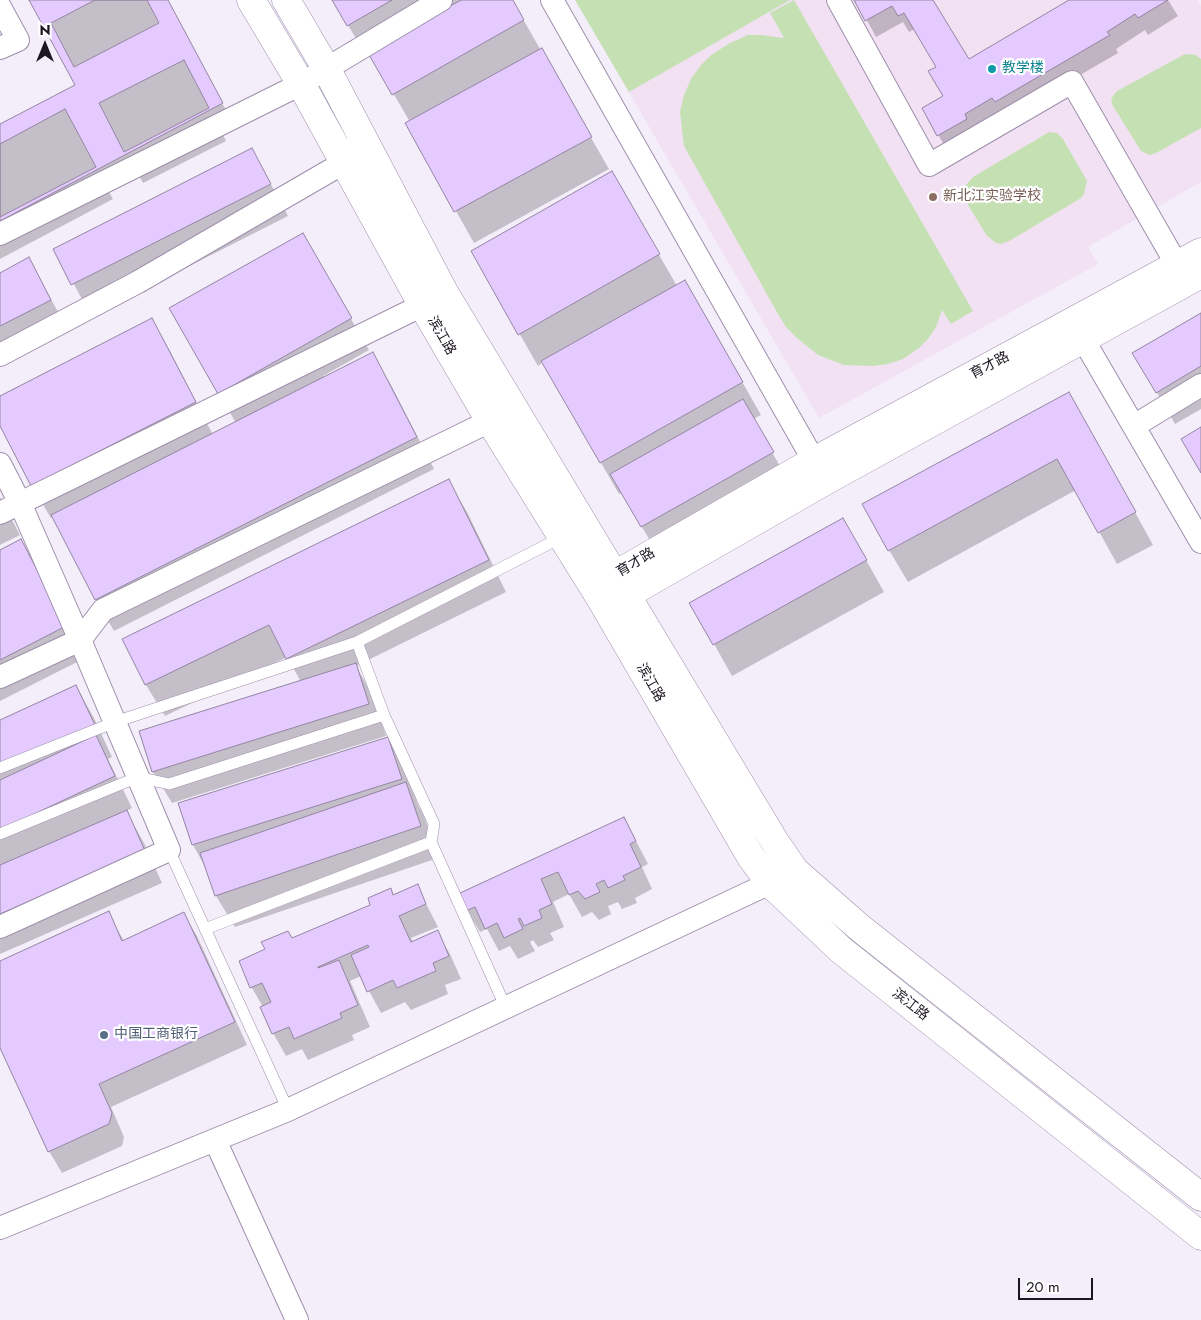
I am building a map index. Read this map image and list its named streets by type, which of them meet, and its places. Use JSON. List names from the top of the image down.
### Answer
{
  "streets": {
    "main road": ["滨江路", "育才路"]
  },
  "crossings": [
    ["滨江路", "育才路"]
  ],
  "places": ["教学楼", "新北江实验学校", "中国工商银行"],
  "scale_bar": "20 m",
  "north": "top"
}
